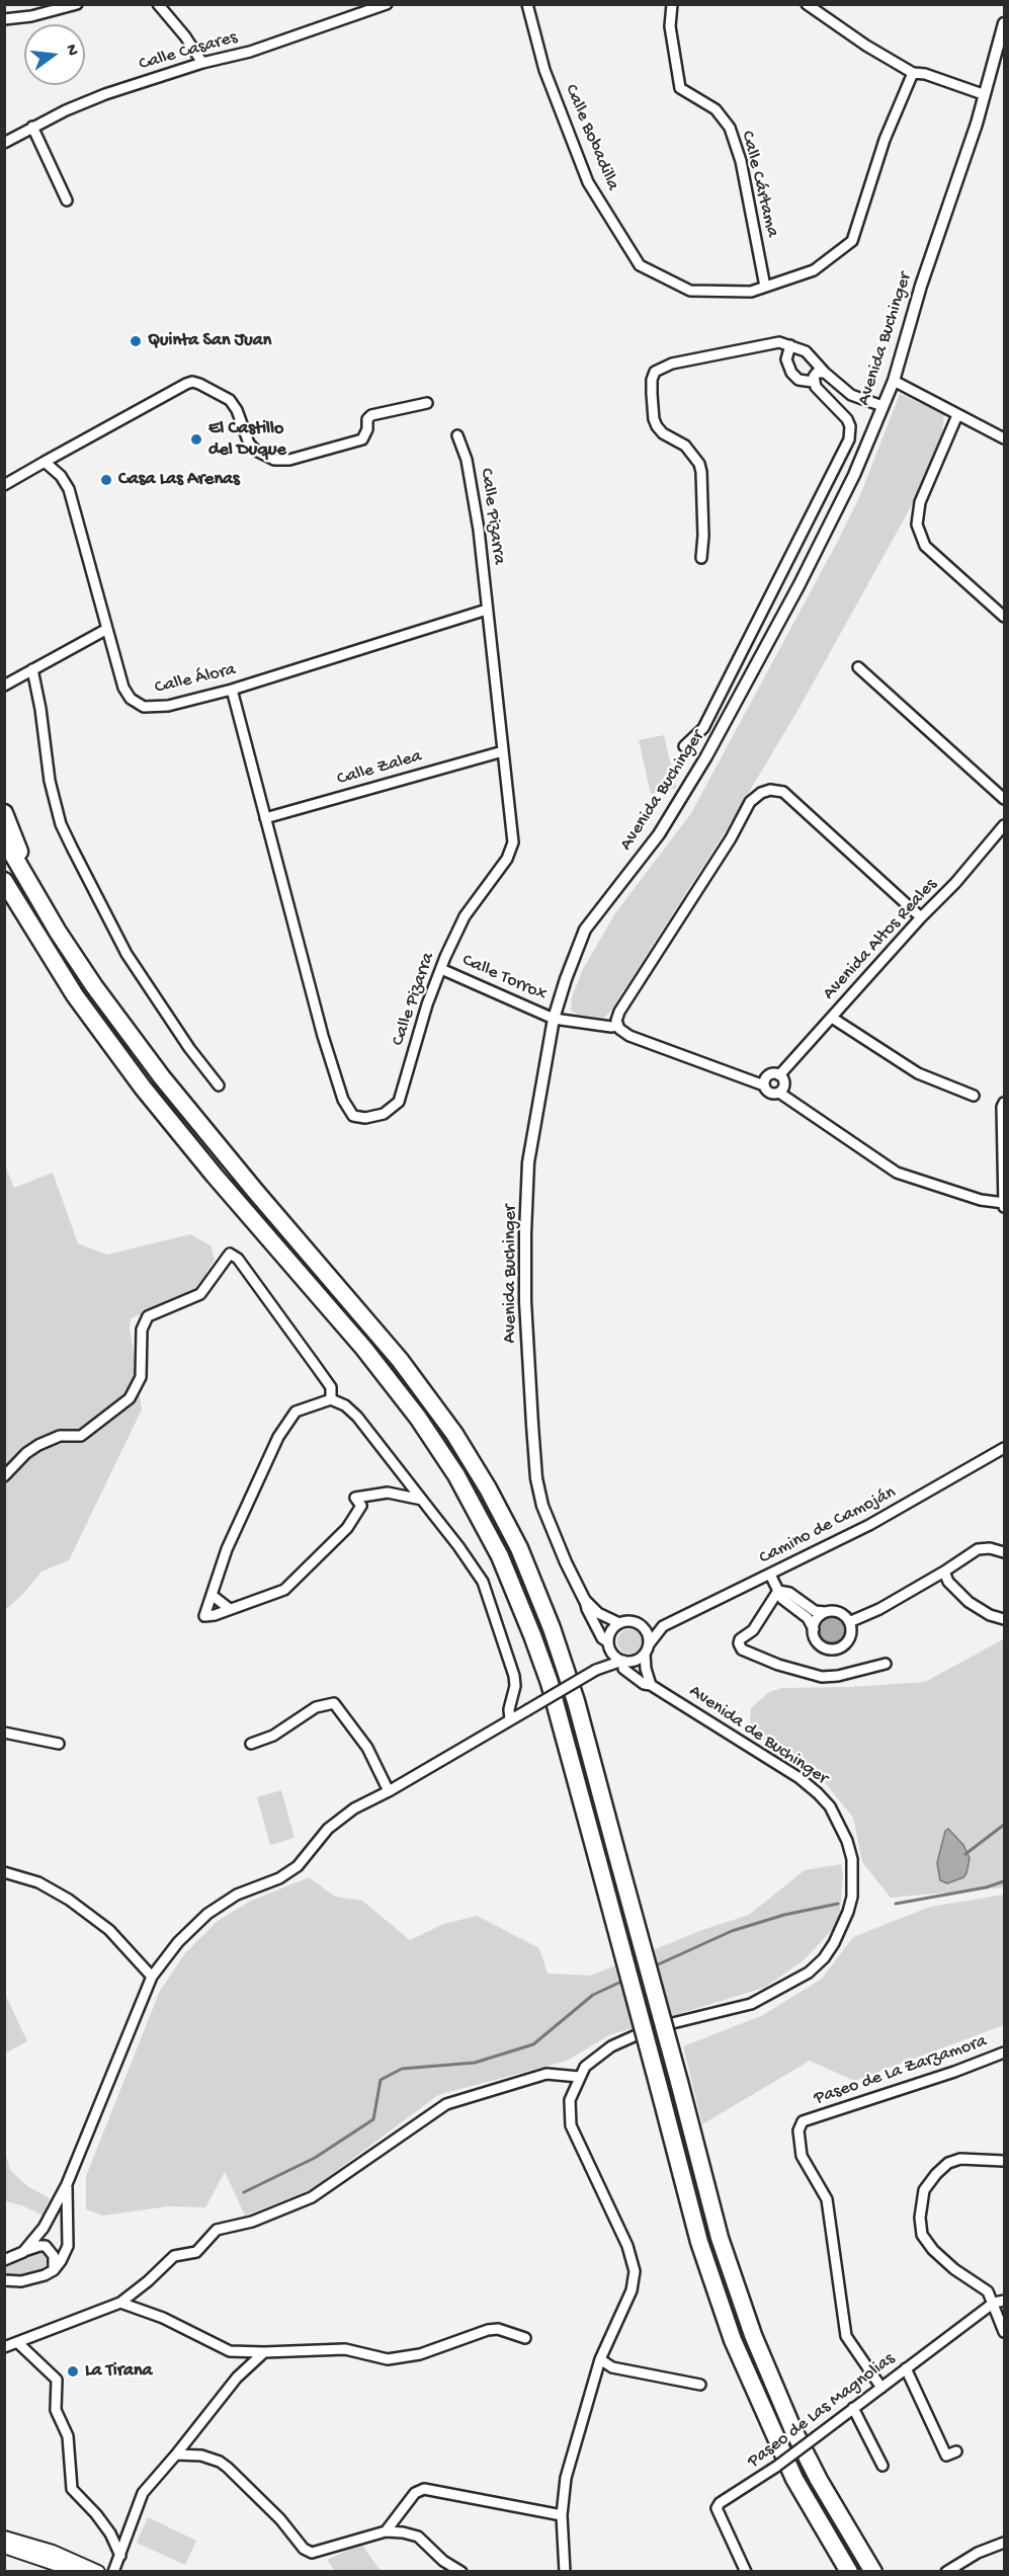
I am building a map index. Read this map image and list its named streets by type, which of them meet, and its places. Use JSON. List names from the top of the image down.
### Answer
{
  "streets": {
    "street": [
      "Calle Casares",
      "Calle Bobadilla",
      "Calle Cártama",
      "Avenida Buchinger",
      "Calle Pizarra",
      "Calle Álora",
      "Calle Zalea",
      "Avenida Altos Reales",
      "Calle Torrox",
      "Camino de Camoján",
      "Avenida de Buchinger",
      "Paseo de La Zarzamora",
      "Paseo de Las Magnolias"
    ]
  },
  "crossings": [
    ["Calle Bobadilla", "Calle Cártama"],
    ["Avenida Buchinger", "Calle Torrox"],
    ["Avenida Buchinger", "Camino de Camoján"],
    ["Avenida Buchinger", "Avenida de Buchinger"],
    ["Calle Pizarra", "Calle Álora"],
    ["Calle Pizarra", "Calle Zalea"],
    ["Calle Pizarra", "Calle Torrox"],
    ["Camino de Camoján", "Avenida de Buchinger"],
    ["Paseo de La Zarzamora", "Paseo de Las Magnolias"]
  ],
  "places": [
    "Quinta San Juan",
    "El Castillo del Duque",
    "Casa Las Arenas",
    "La Tirana"
  ],
  "north": "right"
}
